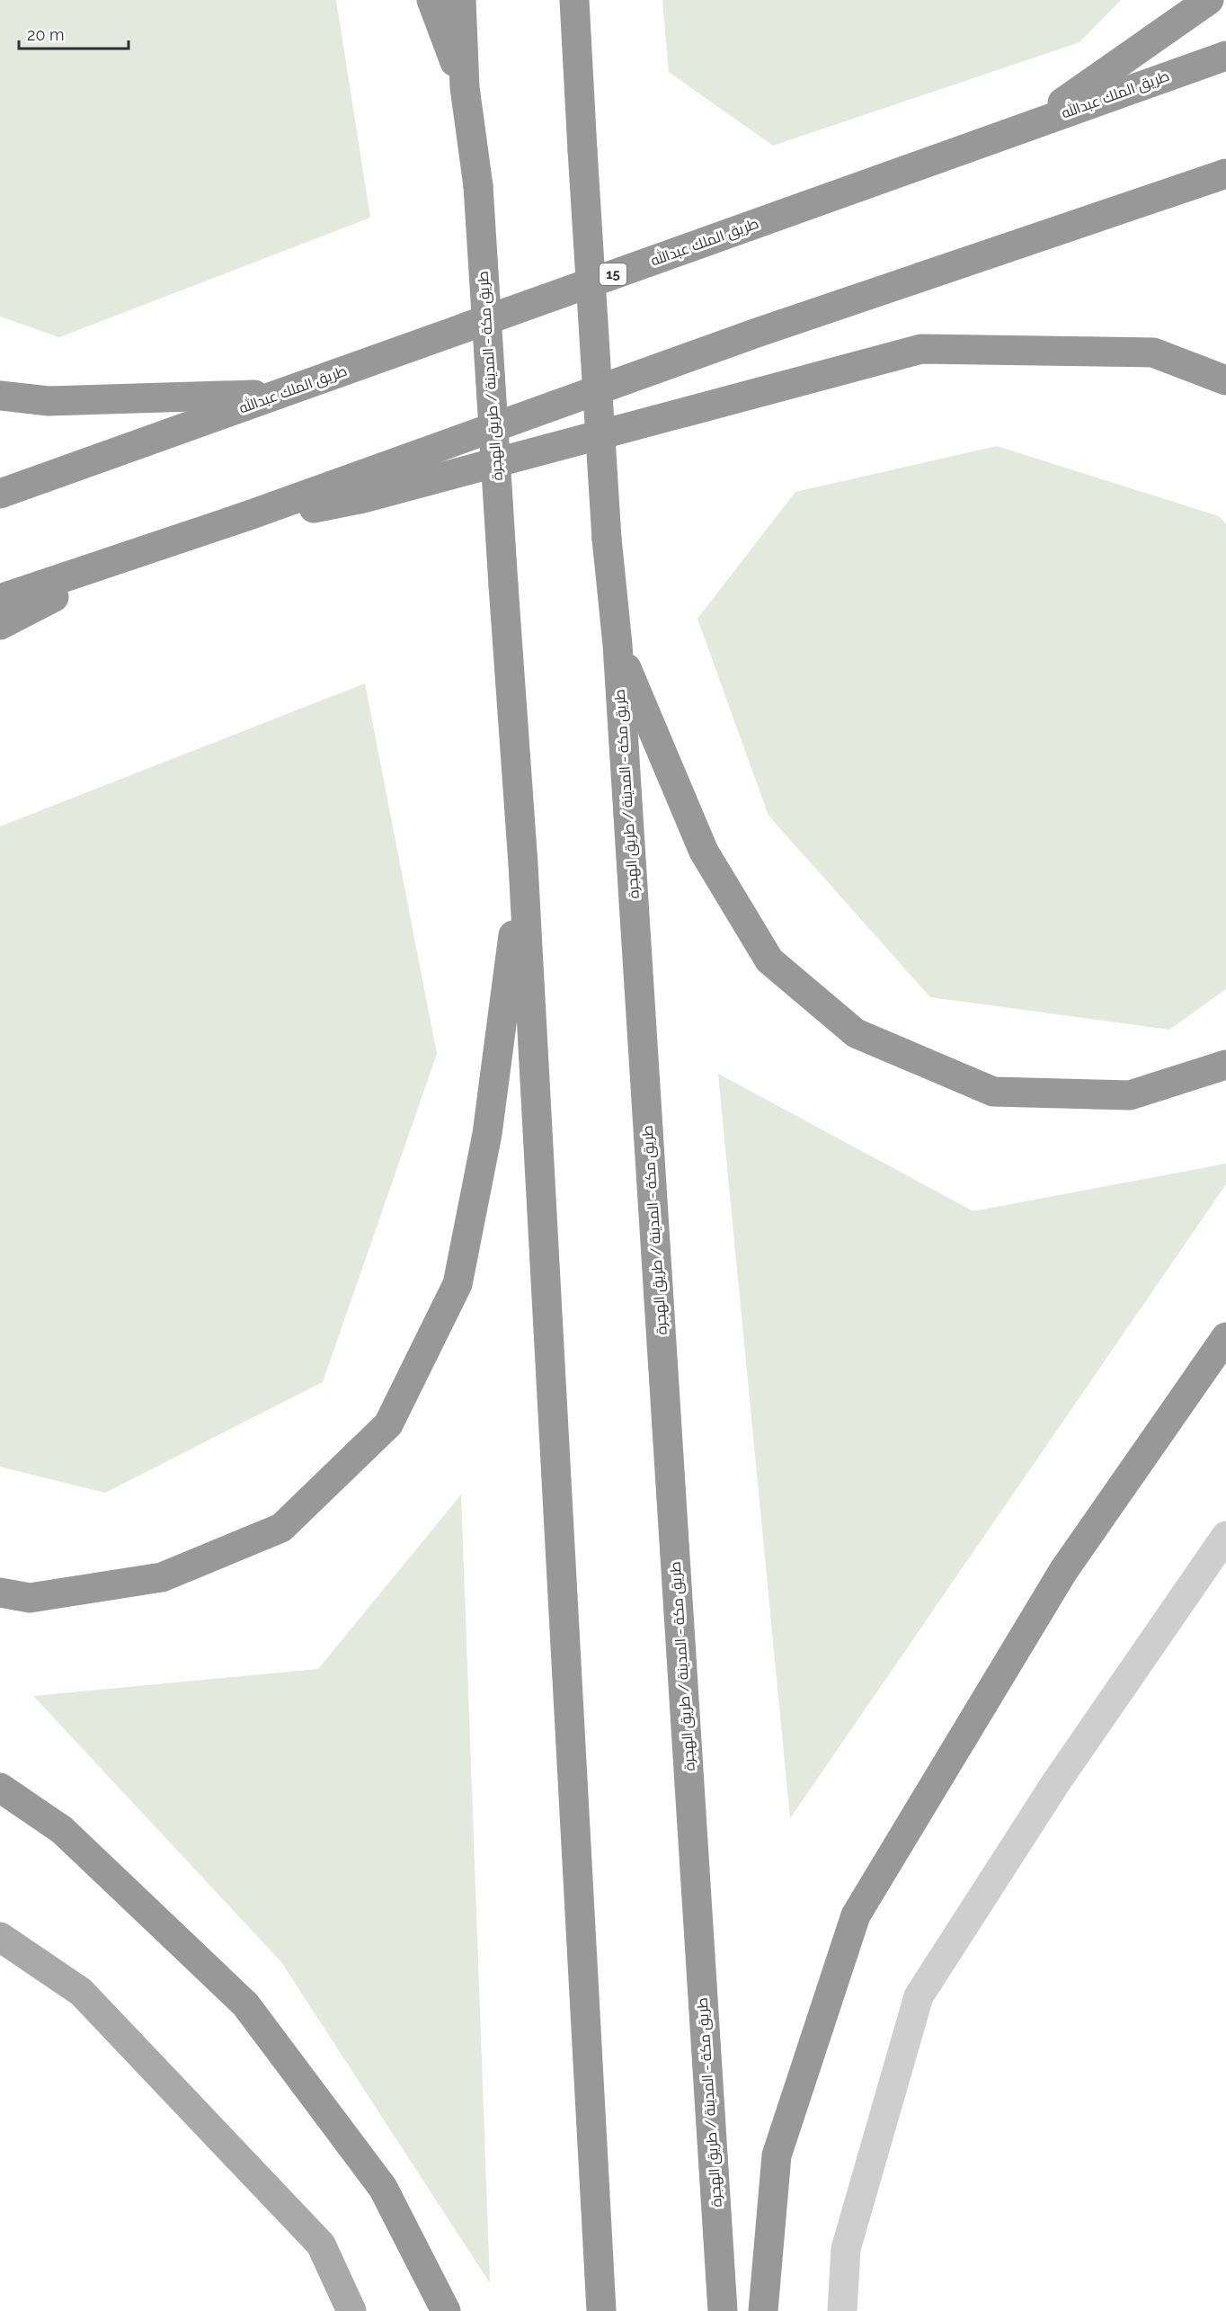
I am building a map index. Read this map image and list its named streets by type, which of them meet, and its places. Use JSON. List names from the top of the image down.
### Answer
{
  "streets": {
    "highway": ["طريق الملك عبدالله", "15", "طريق مكة - المدينة / طريق الهجرة"]
  },
  "scale_bar": "20 m"
}
